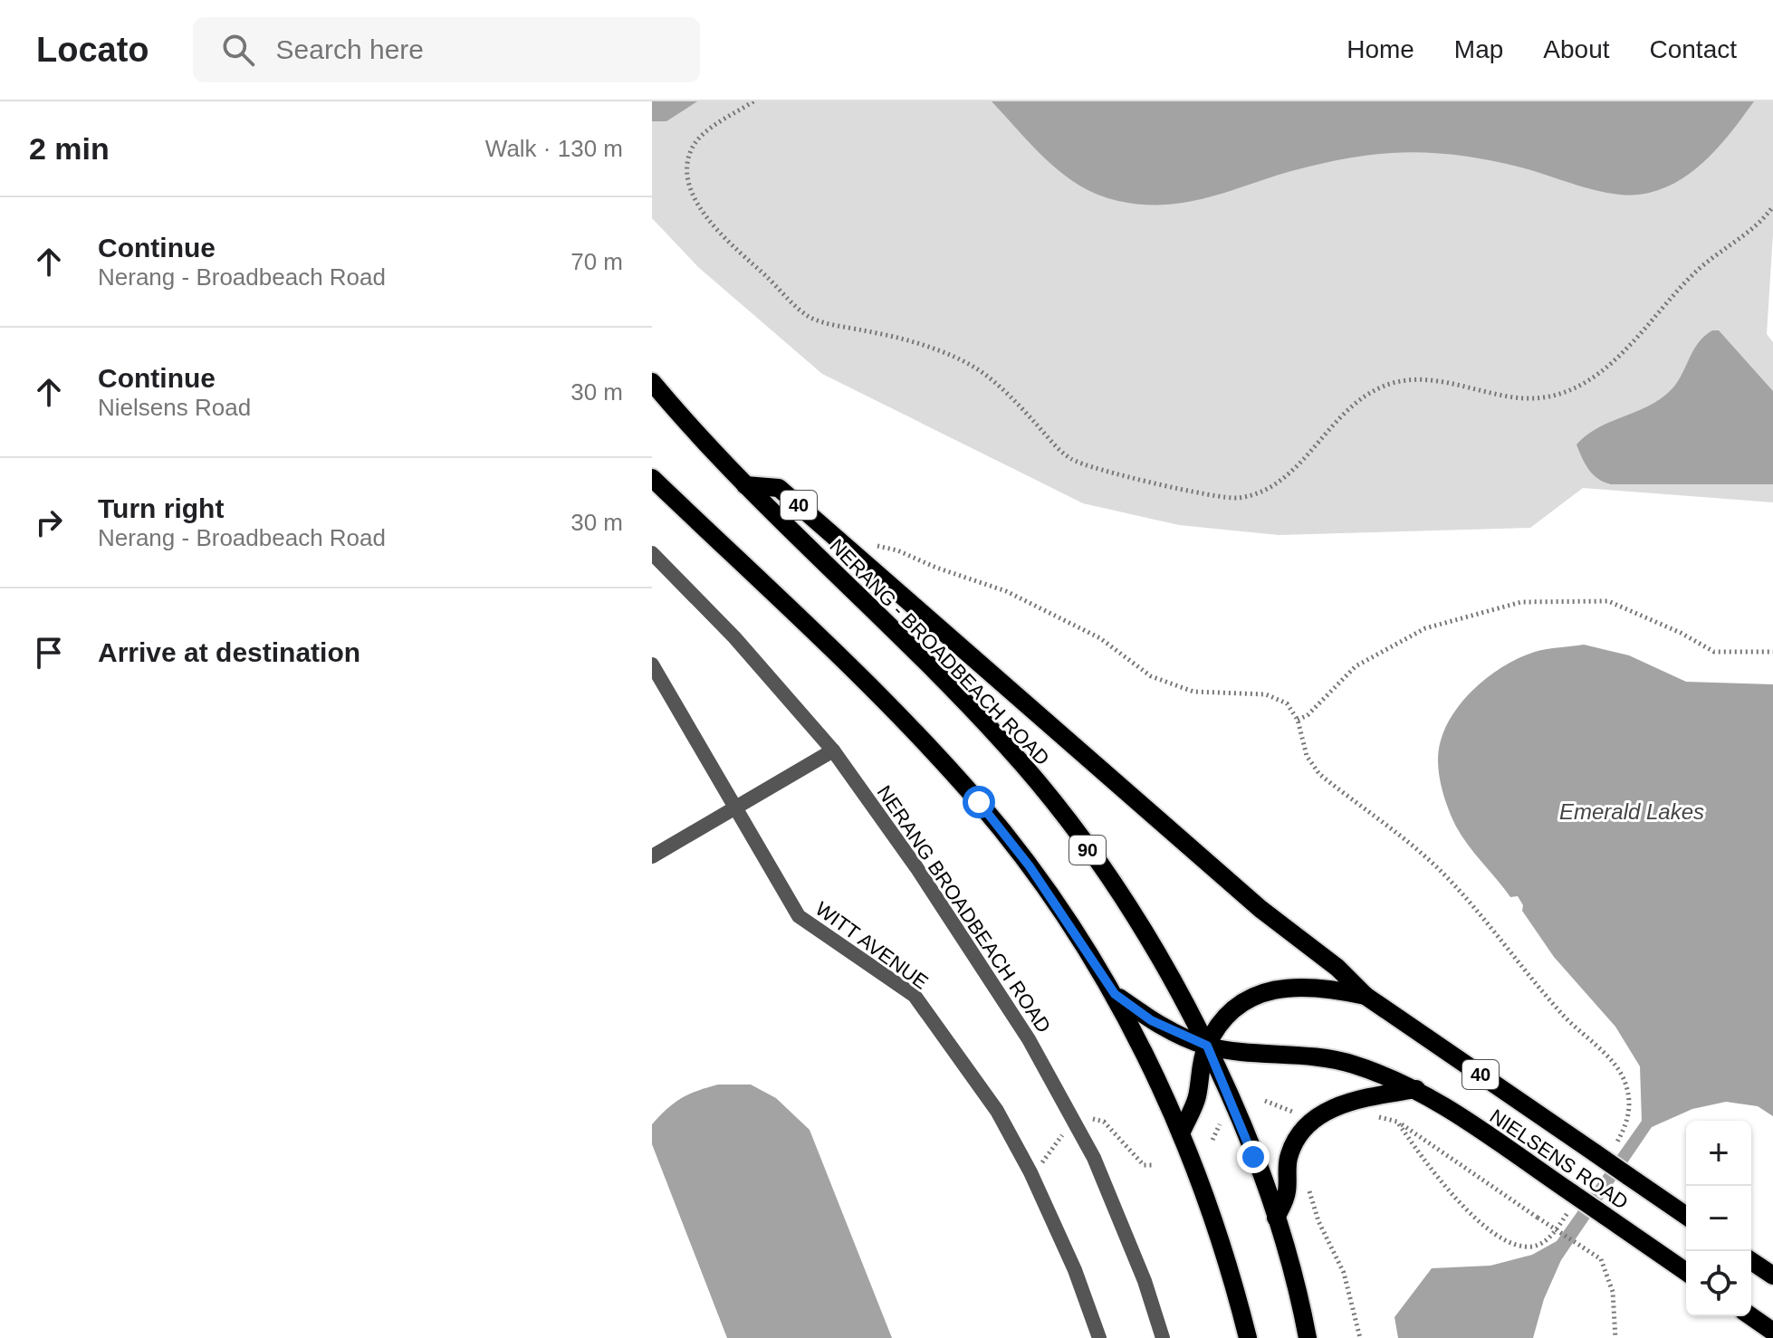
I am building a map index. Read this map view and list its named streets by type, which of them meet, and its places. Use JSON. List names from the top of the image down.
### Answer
{
  "streets": {
    "main road": [
      "40",
      "NERANG - BROADBEACH ROAD",
      "90",
      "NIELSENS ROAD"
    ],
    "street": ["NERANG BROADBEACH ROAD", "WITT AVENUE"]
  },
  "crossings": [
    ["40", "NERANG - BROADBEACH ROAD"],
    ["40", "NIELSENS ROAD"],
    ["NERANG - BROADBEACH ROAD", "NIELSENS ROAD"]
  ],
  "water": ["Emerald Lakes"],
  "page": {
    "header": "Locato",
    "search": "Search here",
    "nav": [
      "Home",
      "Map",
      "About",
      "Contact"
    ],
    "heading": ["2 min", "Walk · 130 m"],
    "list": [
      ["Continue", "Nerang - Broadbeach Road", "70 m"],
      ["Continue", "Nielsens Road", "30 m"],
      ["Turn right", "Nerang - Broadbeach Road", "30 m"],
      "Arrive at destination"
    ],
    "map_buttons": ["+", "−"]
  }
}
